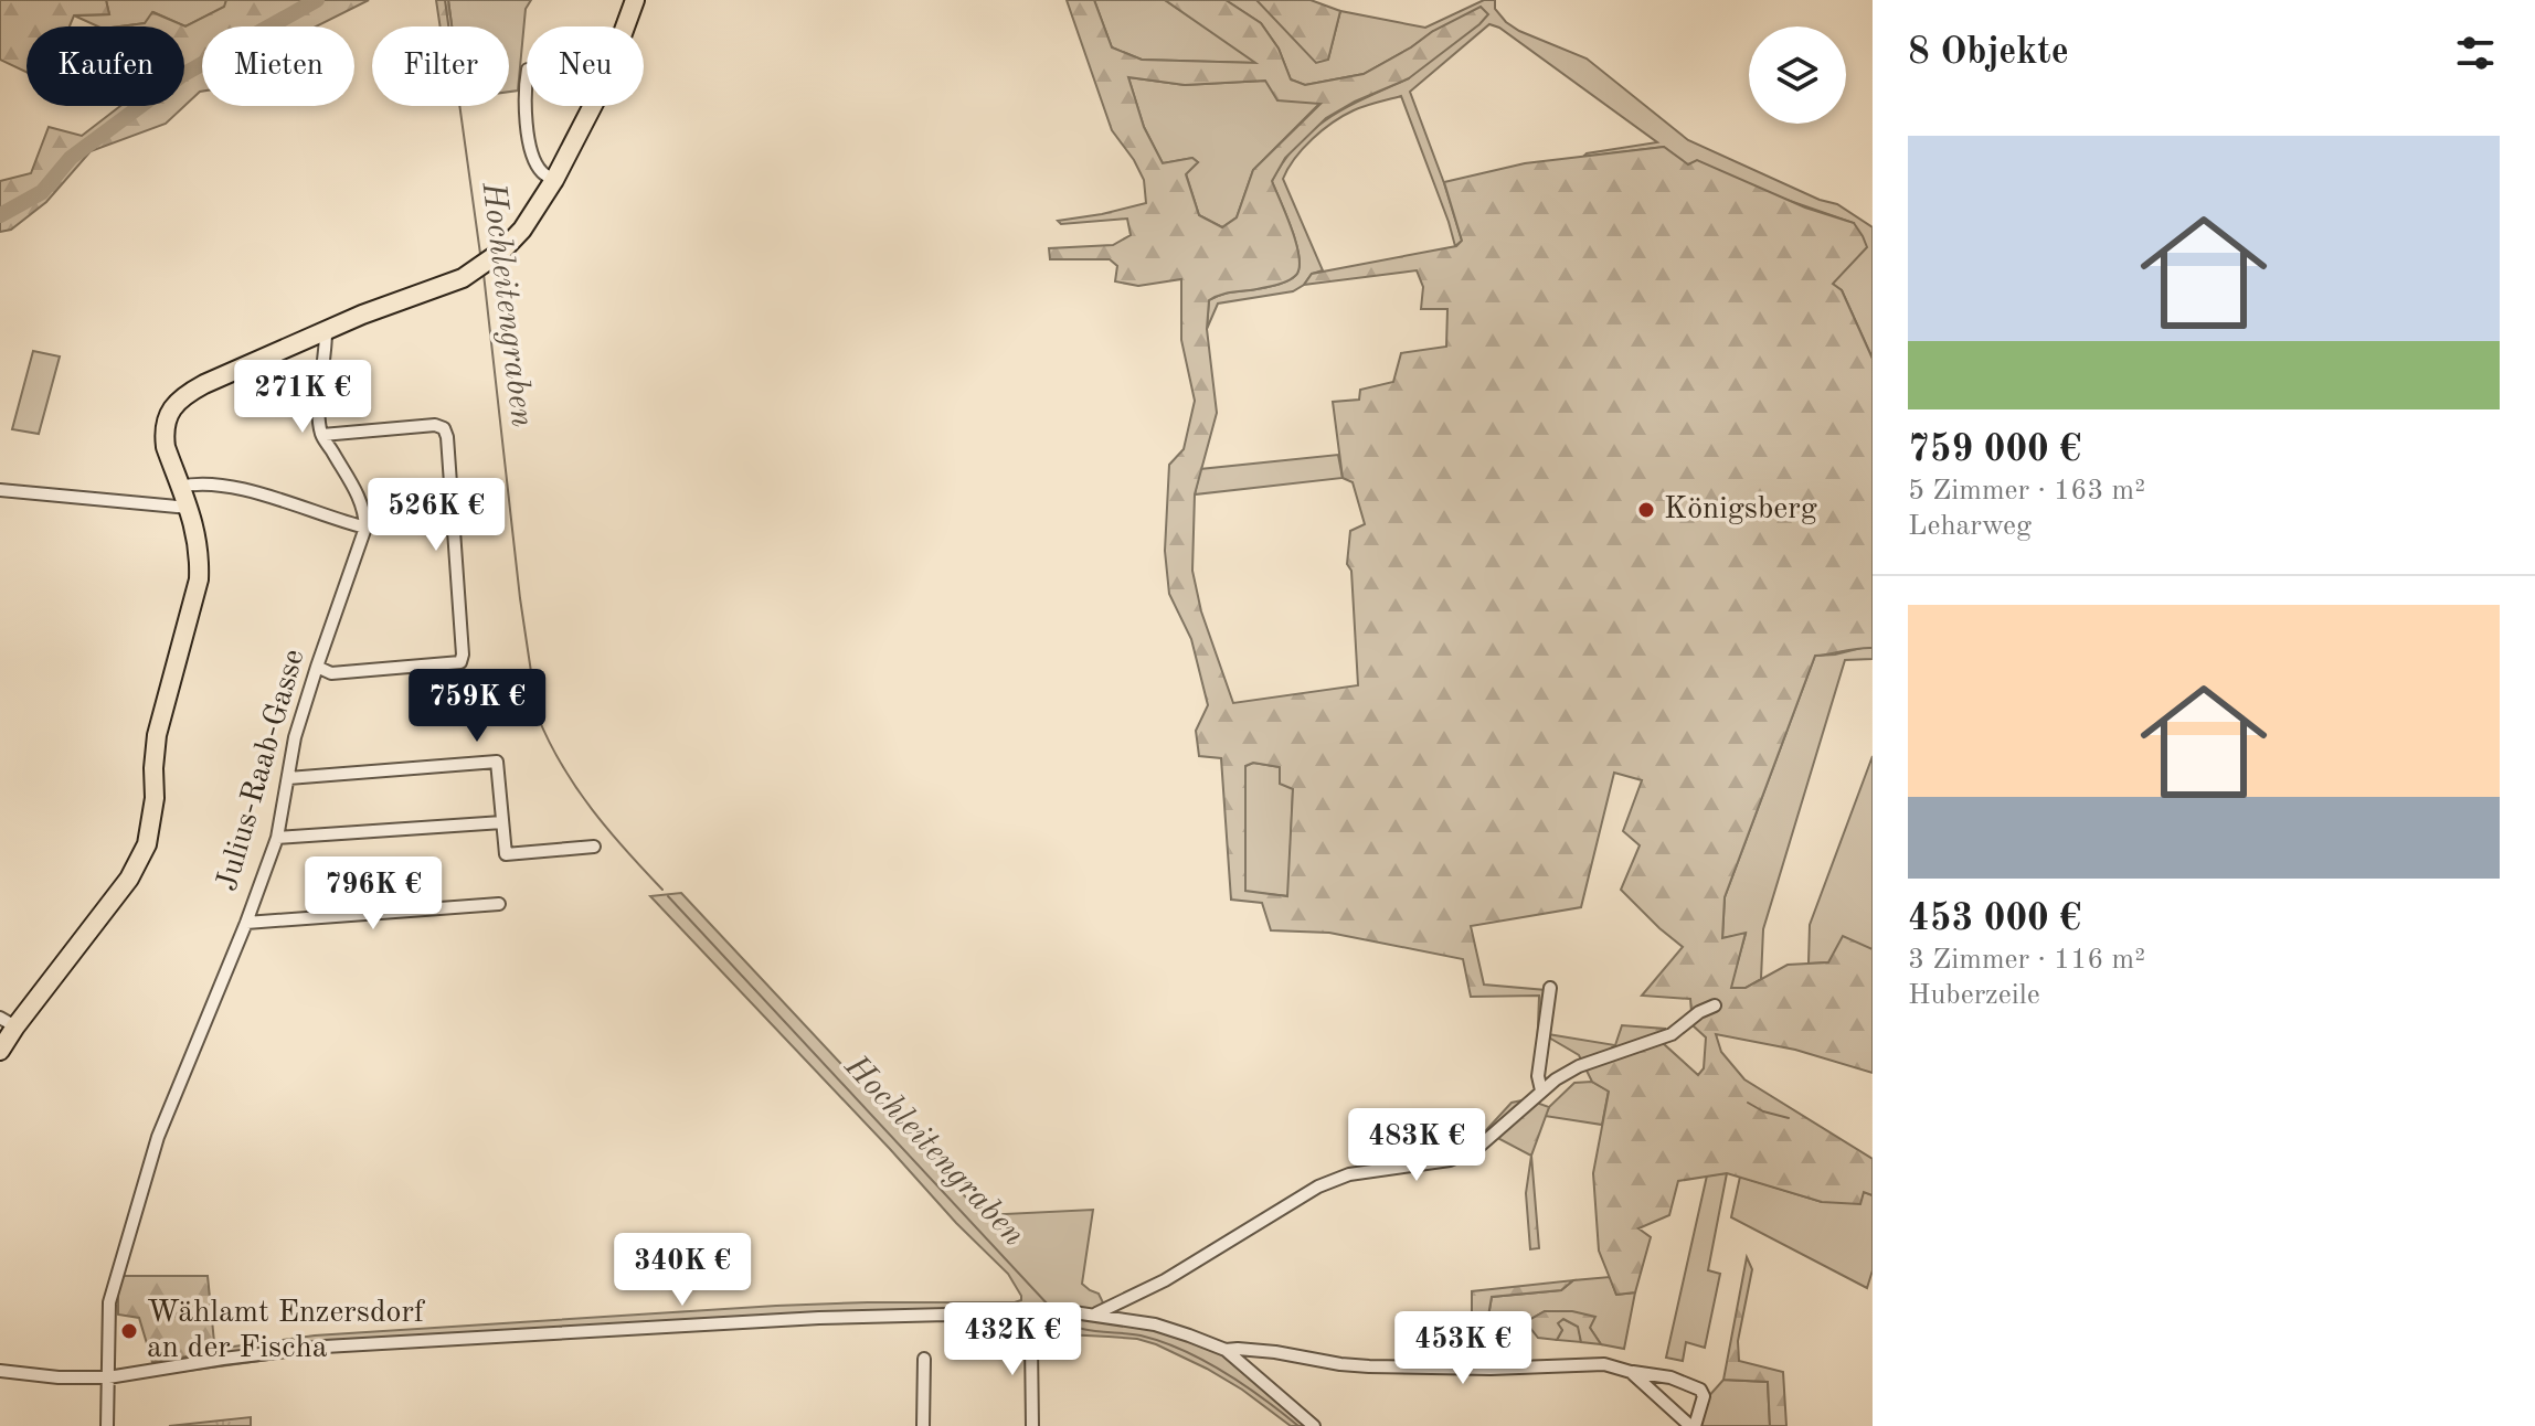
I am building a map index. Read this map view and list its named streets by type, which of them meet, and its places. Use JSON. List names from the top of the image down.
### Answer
{
  "streets": {
    "street": ["Julius-Raab-Gasse"]
  },
  "water": ["Hochleitengraben"],
  "places": ["Königsberg", "Wählamt Enzersdorf an der Fischa"],
  "page": {
    "heading": "8 Objekte",
    "chip": [
      "Kaufen",
      "Mieten",
      "Filter",
      "Neu"
    ],
    "list": [
      {
        "name": "759 000 €",
        "note": "5 Zimmer · 163 m² · Leharweg"
      },
      {
        "name": "453 000 €",
        "note": "3 Zimmer · 116 m² · Huberzeile"
      }
    ],
    "price": [
      "271K €",
      "526K €",
      "759K €",
      "796K €",
      "483K €",
      "340K €",
      "432K €",
      "453K €"
    ]
  }
}
